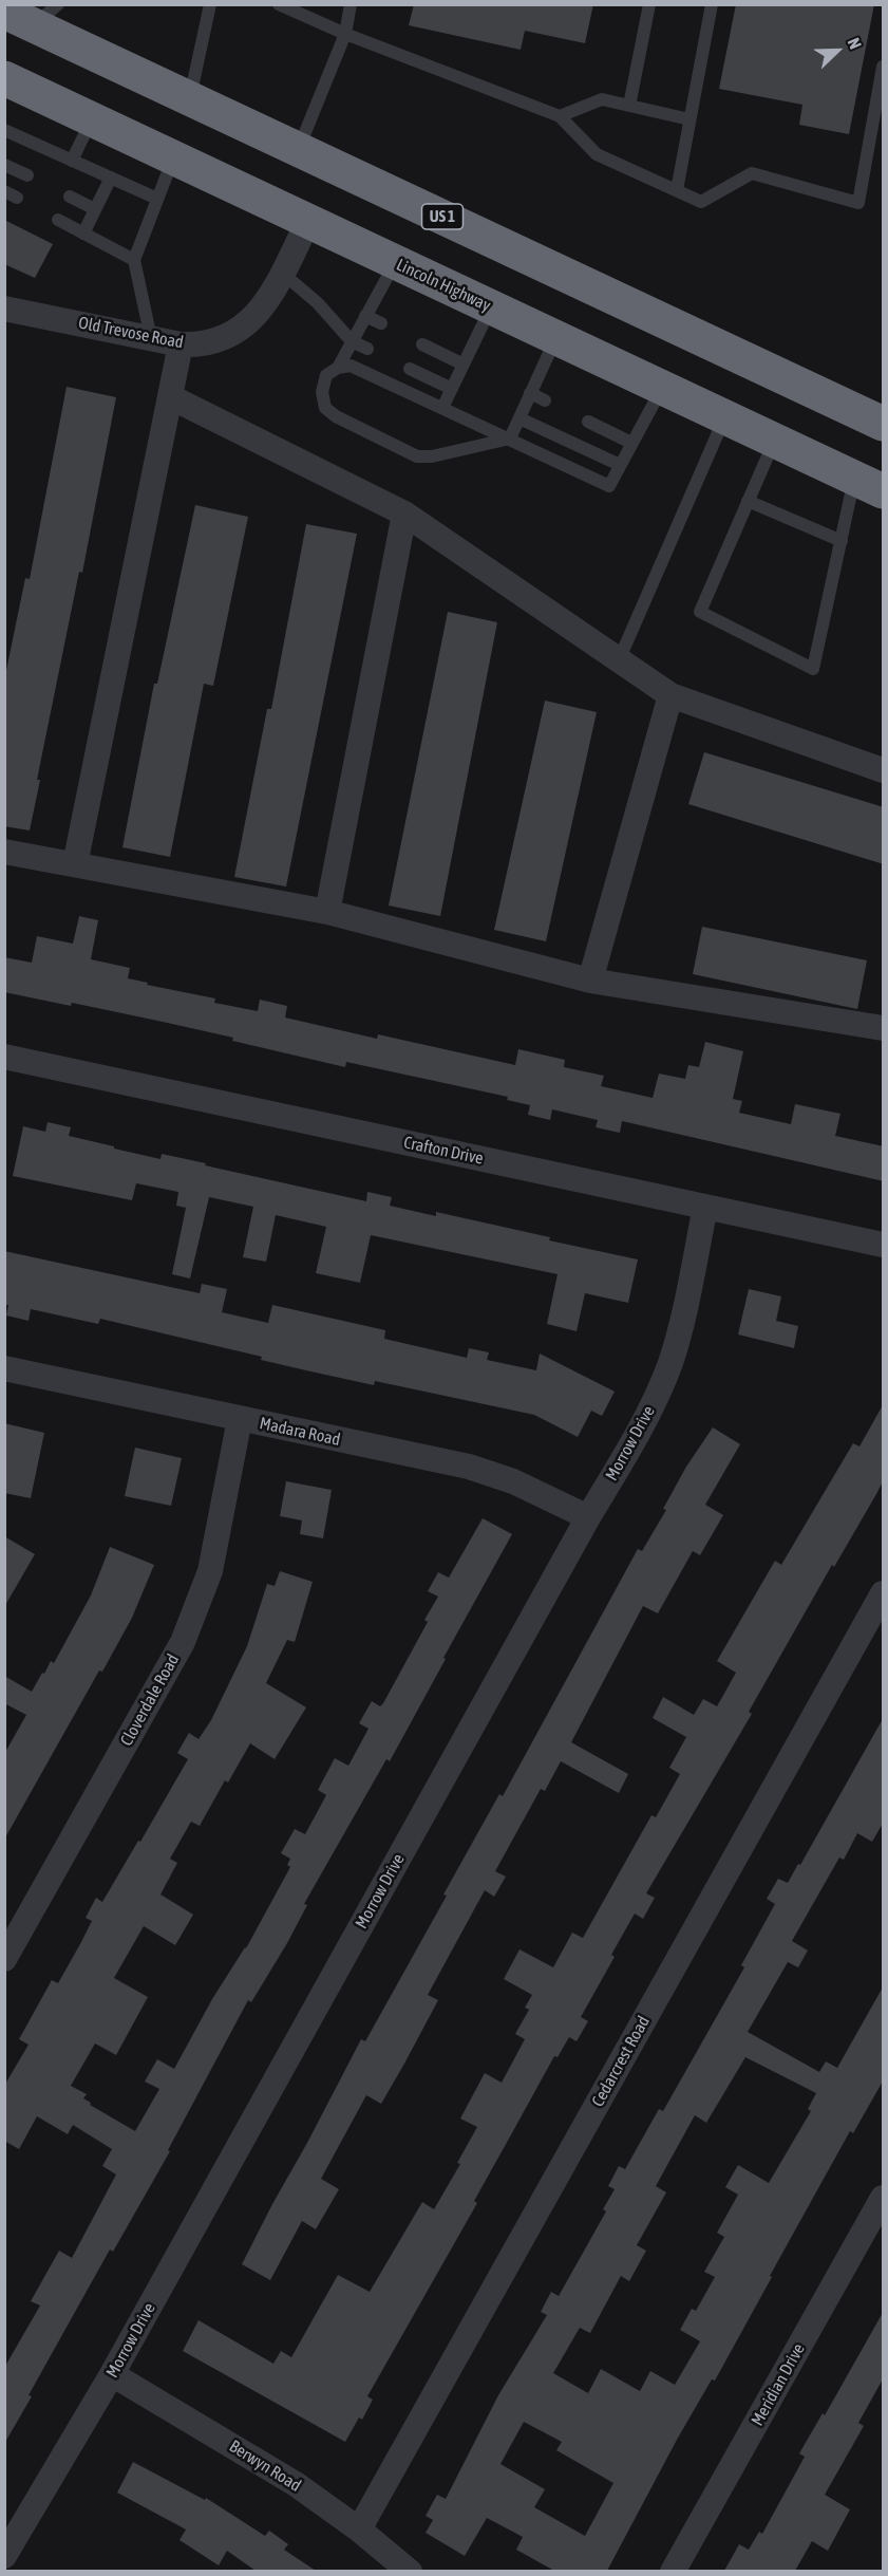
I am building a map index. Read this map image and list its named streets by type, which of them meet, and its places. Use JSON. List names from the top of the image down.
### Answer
{
  "streets": {
    "highway": ["US 1", "Lincoln Highway"],
    "street": [
      "Old Trevose Road",
      "Crafton Drive",
      "Madara Road",
      "Morrow Drive",
      "Cloverdale Road",
      "Cedarcrest Road",
      "Meridian Drive",
      "Berwyn Road"
    ]
  },
  "crossings": [
    ["Lincoln Highway", "Old Trevose Road"],
    ["Crafton Drive", "Morrow Drive"],
    ["Madara Road", "Morrow Drive"],
    ["Madara Road", "Cloverdale Road"],
    ["Morrow Drive", "Berwyn Road"],
    ["Cedarcrest Road", "Berwyn Road"]
  ],
  "north": "top right"
}
